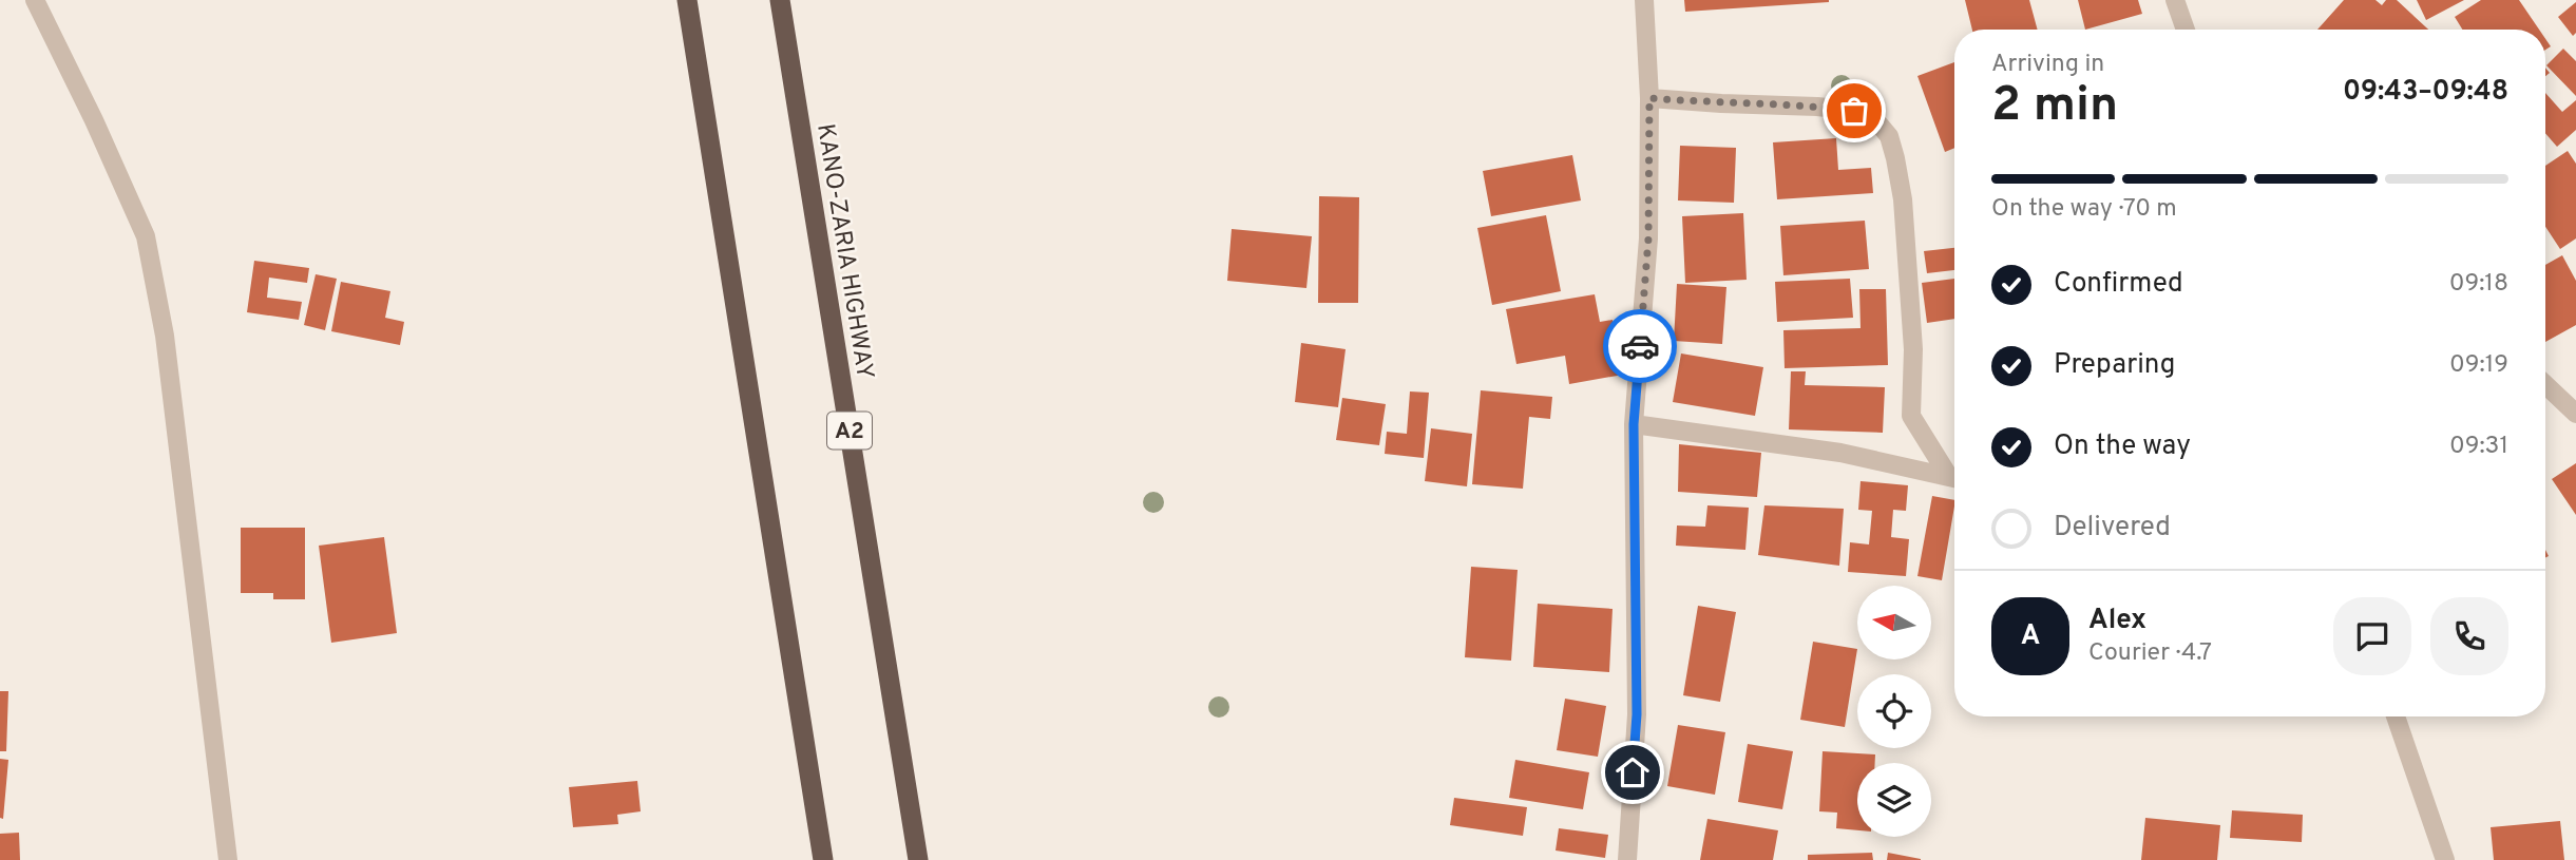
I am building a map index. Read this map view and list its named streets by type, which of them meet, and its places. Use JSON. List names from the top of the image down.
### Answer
{
  "streets": {
    "highway": ["KANO-ZARIA HIGHWAY", "A2"]
  },
  "north": "left",
  "page": {
    "heading": ["2 min", "Arriving in", "09:43–09:48"],
    "panel": ["Alex", "Courier · 4.7"],
    "bar": "On the way · 70 m",
    "list": [
      ["Confirmed", "09:18"],
      ["Preparing", "09:19"],
      ["On the way", "09:31"],
      "Delivered"
    ],
    "round": "A"
  }
}
